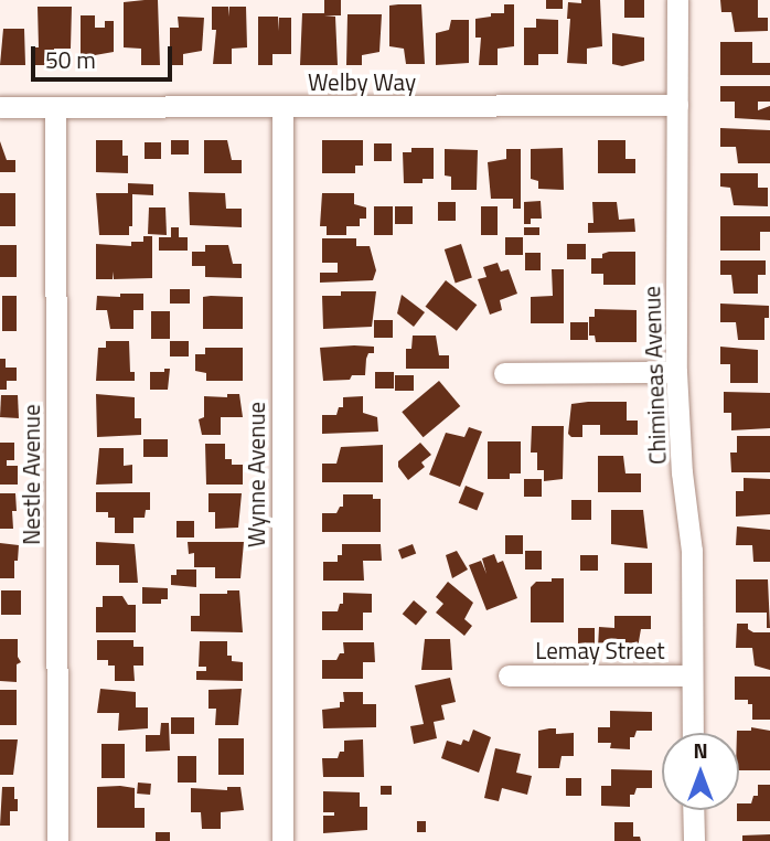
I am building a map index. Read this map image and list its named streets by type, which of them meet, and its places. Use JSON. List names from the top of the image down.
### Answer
{
  "streets": {
    "street": [
      "Welby Way",
      "Chimineas Avenue",
      "Nestle Avenue",
      "Wynne Avenue",
      "Lemay Street"
    ]
  },
  "crossings": [
    ["Welby Way", "Chimineas Avenue"],
    ["Welby Way", "Nestle Avenue"],
    ["Welby Way", "Wynne Avenue"],
    ["Chimineas Avenue", "Lemay Street"]
  ],
  "scale_bar": "50 m",
  "north": "top"
}
